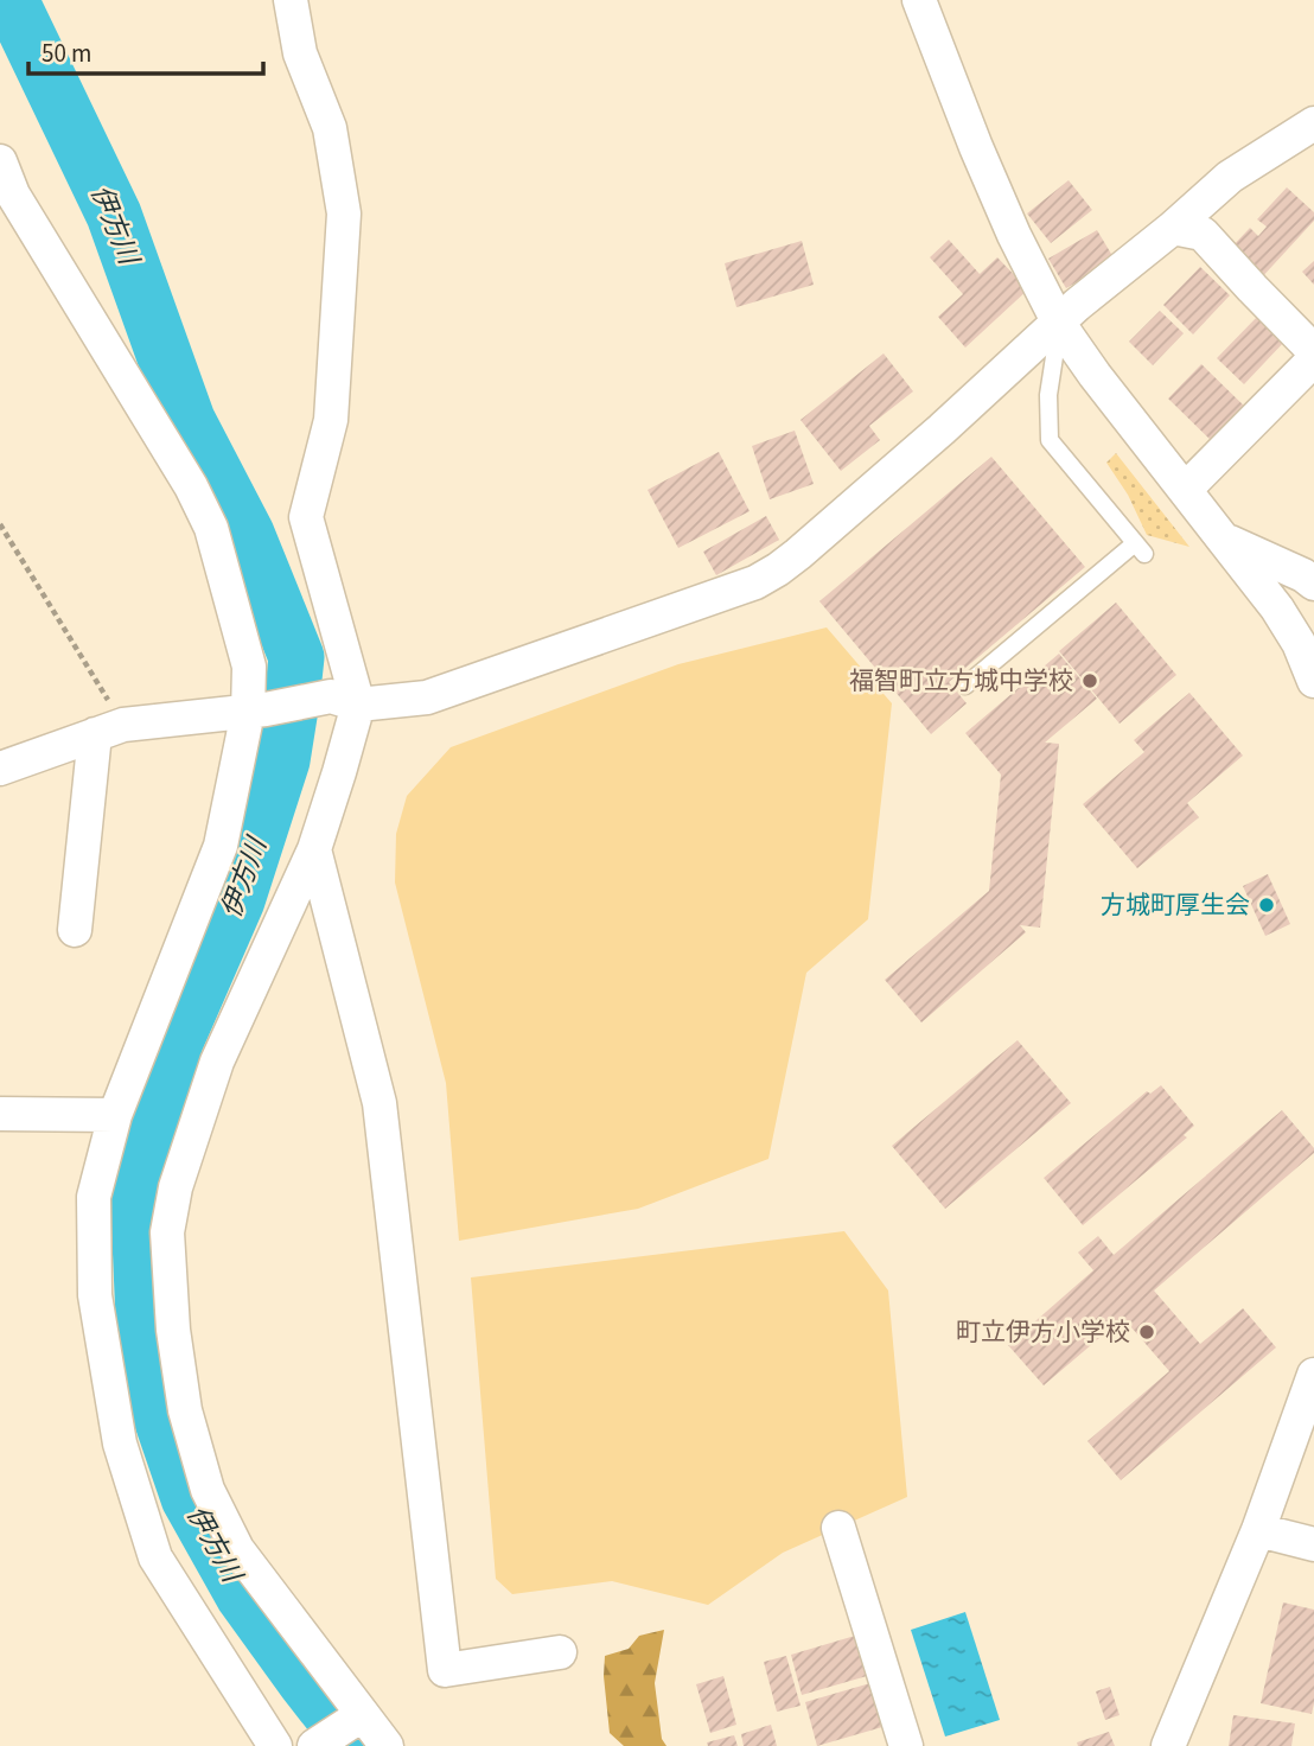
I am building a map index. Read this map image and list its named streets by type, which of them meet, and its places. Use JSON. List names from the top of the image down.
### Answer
{
  "water": ["伊方川"],
  "places": ["福智町立方城中学校", "方城町厚生会", "町立伊方小学校"],
  "scale_bar": "50 m"
}
